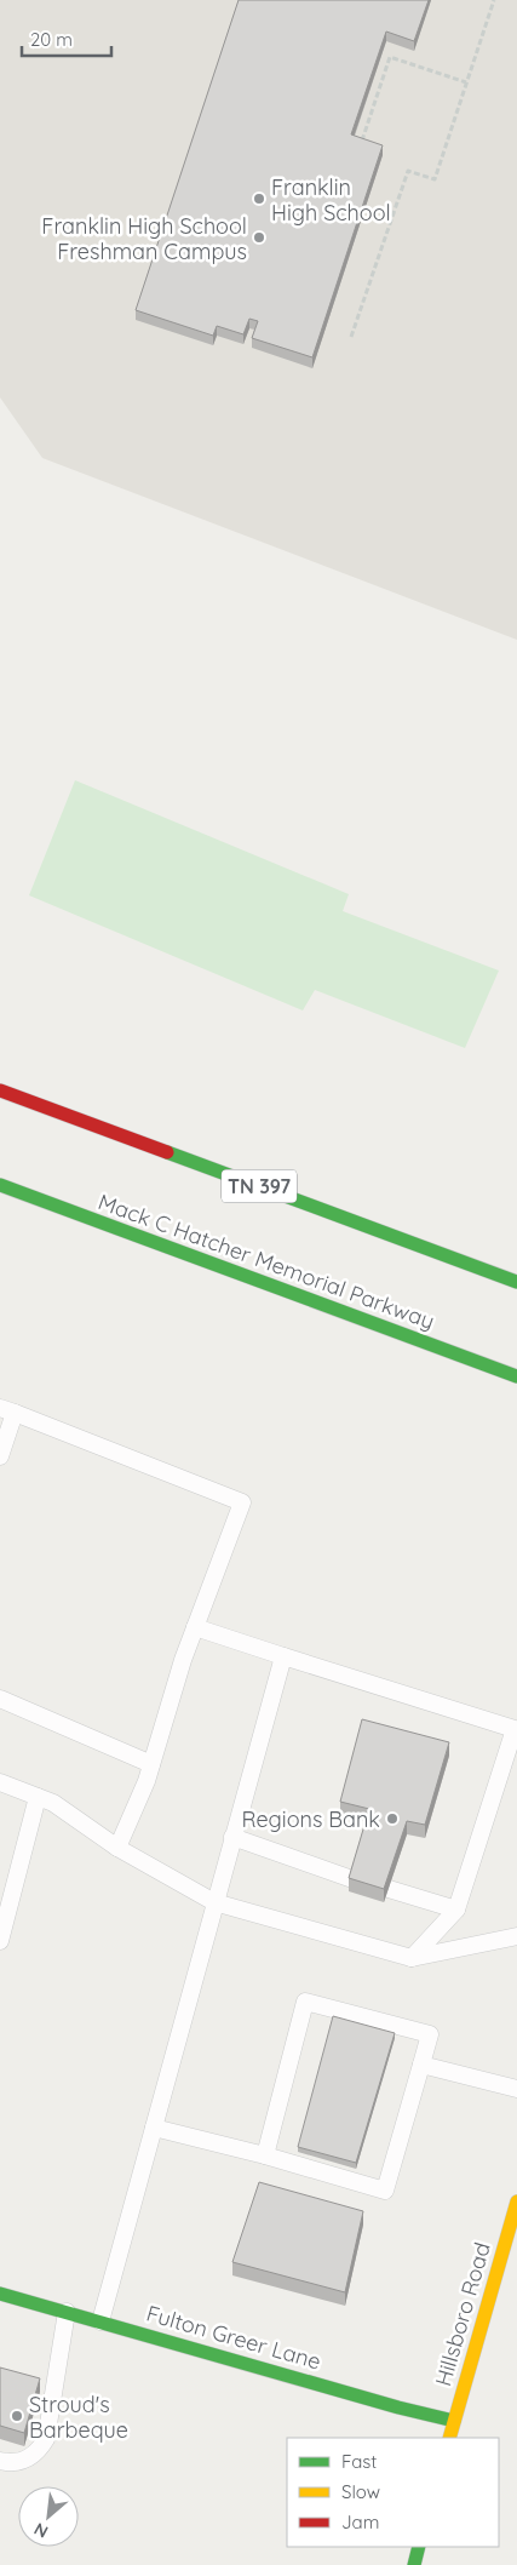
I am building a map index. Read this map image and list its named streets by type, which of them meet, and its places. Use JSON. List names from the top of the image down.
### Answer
{
  "streets": {
    "main road": [
      "TN 397",
      "Mack C Hatcher Memorial Parkway",
      "Hillsboro Road",
      "Fulton Greer Lane"
    ]
  },
  "crossings": [
    ["Hillsboro Road", "Fulton Greer Lane"]
  ],
  "places": [
    "Franklin High School",
    "Franklin High School Freshman Campus",
    "Regions Bank",
    "Stroud's Barbeque"
  ],
  "legend": ["Fast", "Slow", "Jam"],
  "scale_bar": "20 m",
  "north": "bottom left"
}
